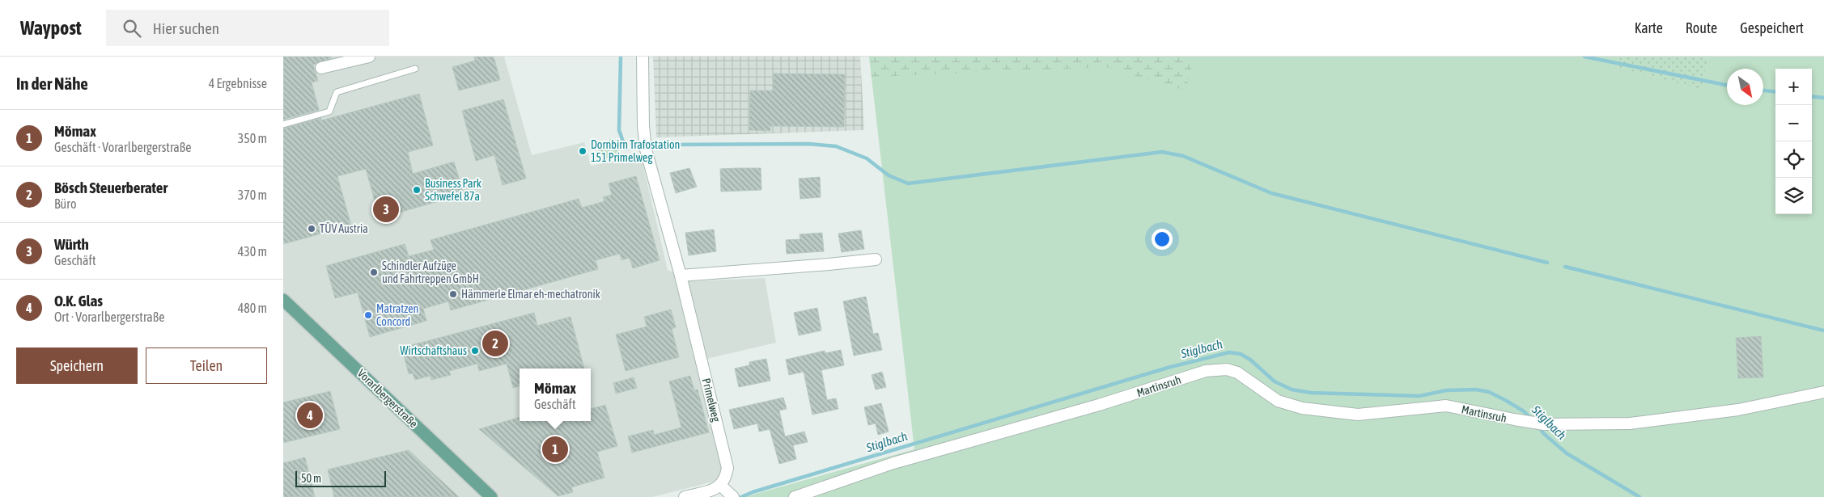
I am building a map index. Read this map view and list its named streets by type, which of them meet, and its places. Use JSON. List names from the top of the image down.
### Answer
{
  "streets": {
    "main road": ["Vorarlbergerstraße"],
    "street": ["Martinsruh", "Primelweg"]
  },
  "water": ["Stiglbach"],
  "places": [
    "Dornbirn Trafostation 151 Primelweg",
    "Business Park Schwefel 87a",
    "TÜV Austria",
    "Schindler Aufzüge und Fahrtreppen GmbH",
    "Hämmerle Elmar eh-mechatronik",
    "Matratzen Concord",
    "Wirtschaftshaus"
  ],
  "scale_bar": "50 m",
  "north": "bottom right",
  "page": {
    "header": "Waypost",
    "search": "Hier suchen",
    "nav": ["Karte", "Route", "Gespeichert"],
    "heading": ["In der Nähe", "4 Ergebnisse"],
    "map_buttons": ["+", "−"],
    "list": [
      {
        "mark": "1",
        "name": "Mömax",
        "note": "Geschäft · Vorarlbergerstraße",
        "value": "350 m"
      },
      {
        "mark": "2",
        "name": "Bösch Steuerberater",
        "note": "Büro",
        "value": "370 m"
      },
      {
        "mark": "3",
        "name": "Würth",
        "note": "Geschäft",
        "value": "430 m"
      },
      {
        "mark": "4",
        "name": "O.K. Glas",
        "note": "Ort · Vorarlbergerstraße",
        "value": "480 m"
      }
    ],
    "pins": [
      "3",
      "2",
      "4",
      "1"
    ],
    "buttons": ["Speichern", "Teilen"],
    "popup": ["Mömax", "Geschäft"],
    "scale": "50 m"
  }
}
